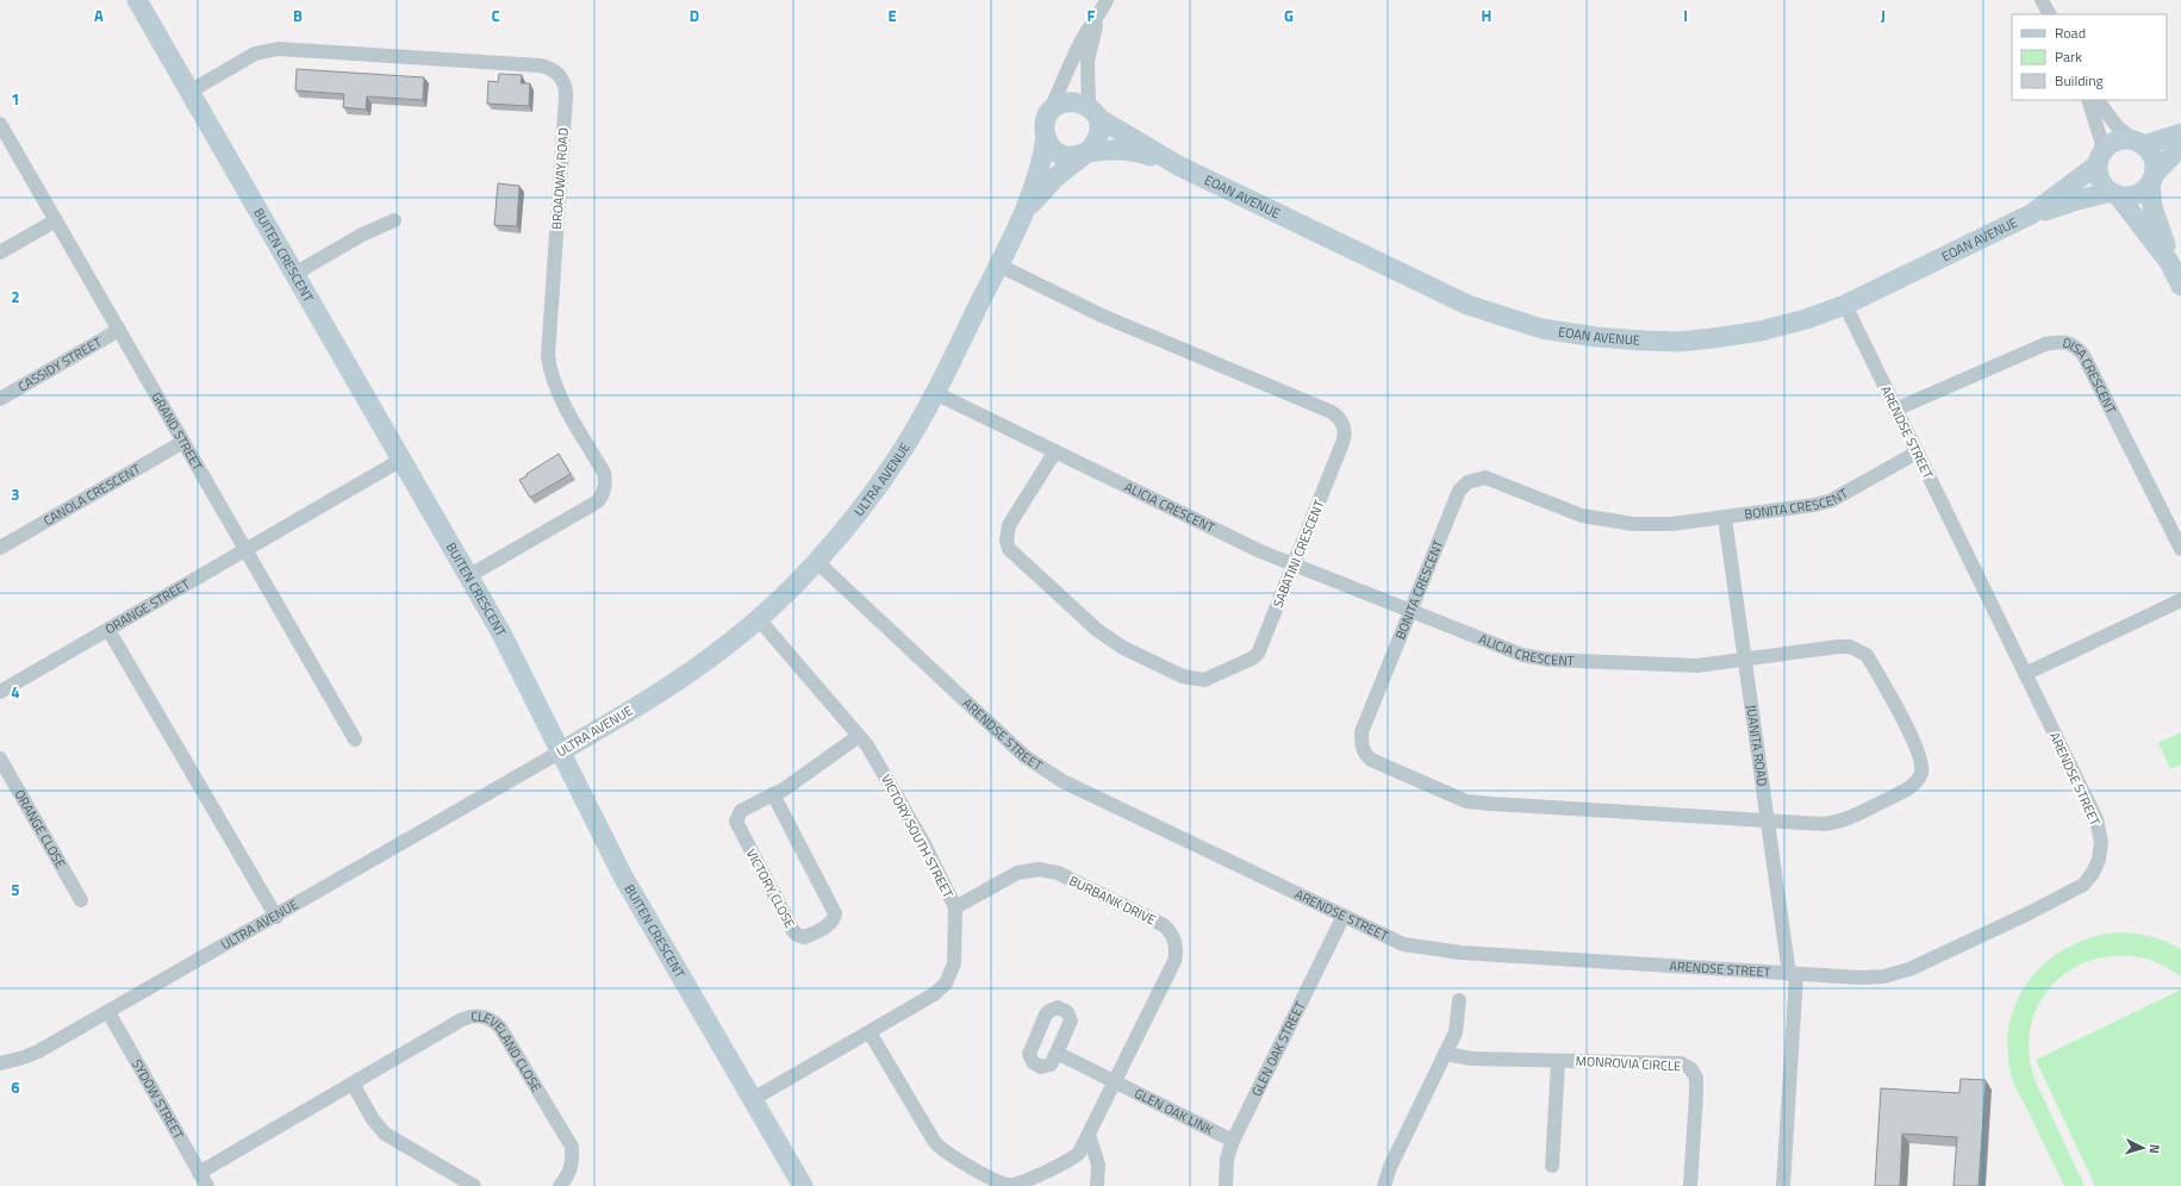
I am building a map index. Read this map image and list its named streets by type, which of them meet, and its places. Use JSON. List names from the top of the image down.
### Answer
{
  "streets": {
    "street": [
      "BROADWAY ROAD",
      "EOAN AVENUE",
      "BUITEN CRESCENT",
      "CASSIDY STREET",
      "DISA CRESCENT",
      "GRAND STREET",
      "ARENDSE STREET",
      "ULTRA AVENUE",
      "CANOLA CRESCENT",
      "BONITA CRESCENT",
      "ALICIA CRESCENT",
      "SABATINI CRESCENT",
      "ORANGE STREET",
      "JUANITA ROAD",
      "ORANGE CLOSE",
      "VICTORY SOUTH STREET",
      "VICTORY CLOSE",
      "BURBANK DRIVE",
      "GLEN OAK STREET",
      "CLEVELAND CLOSE",
      "MONROVIA CIRCLE",
      "SYDOW STREET",
      "GLEN OAK LINK"
    ]
  },
  "crossings": [
    ["BROADWAY ROAD", "BUITEN CRESCENT"],
    ["EOAN AVENUE", "ARENDSE STREET"],
    ["EOAN AVENUE", "ULTRA AVENUE"],
    ["BUITEN CRESCENT", "ULTRA AVENUE"],
    ["BUITEN CRESCENT", "ORANGE STREET"],
    ["BUITEN CRESCENT", "VICTORY SOUTH STREET"],
    ["CASSIDY STREET", "GRAND STREET"],
    ["DISA CRESCENT", "ARENDSE STREET"],
    ["GRAND STREET", "CANOLA CRESCENT"],
    ["GRAND STREET", "ORANGE STREET"],
    ["ARENDSE STREET", "ULTRA AVENUE"],
    ["ARENDSE STREET", "BONITA CRESCENT"],
    ["ARENDSE STREET", "JUANITA ROAD"],
    ["ARENDSE STREET", "GLEN OAK STREET"],
    ["ULTRA AVENUE", "ALICIA CRESCENT"],
    ["ULTRA AVENUE", "SABATINI CRESCENT"],
    ["ULTRA AVENUE", "ORANGE STREET"],
    ["ULTRA AVENUE", "VICTORY SOUTH STREET"],
    ["ULTRA AVENUE", "SYDOW STREET"],
    ["BONITA CRESCENT", "ALICIA CRESCENT"],
    ["BONITA CRESCENT", "JUANITA ROAD"],
    ["ALICIA CRESCENT", "SABATINI CRESCENT"],
    ["ALICIA CRESCENT", "JUANITA ROAD"],
    ["VICTORY SOUTH STREET", "VICTORY CLOSE"],
    ["VICTORY SOUTH STREET", "BURBANK DRIVE"],
    ["BURBANK DRIVE", "GLEN OAK LINK"],
    ["GLEN OAK STREET", "GLEN OAK LINK"],
    ["CLEVELAND CLOSE", "SYDOW STREET"]
  ],
  "legend": ["Road", "Park", "Building"],
  "north": "right",
  "grid": {
    "columns": [
      "A",
      "B",
      "C",
      "D",
      "E",
      "F",
      "G",
      "H",
      "I",
      "J"
    ],
    "rows": [
      "1",
      "2",
      "3",
      "4",
      "5",
      "6"
    ]
  }
}
